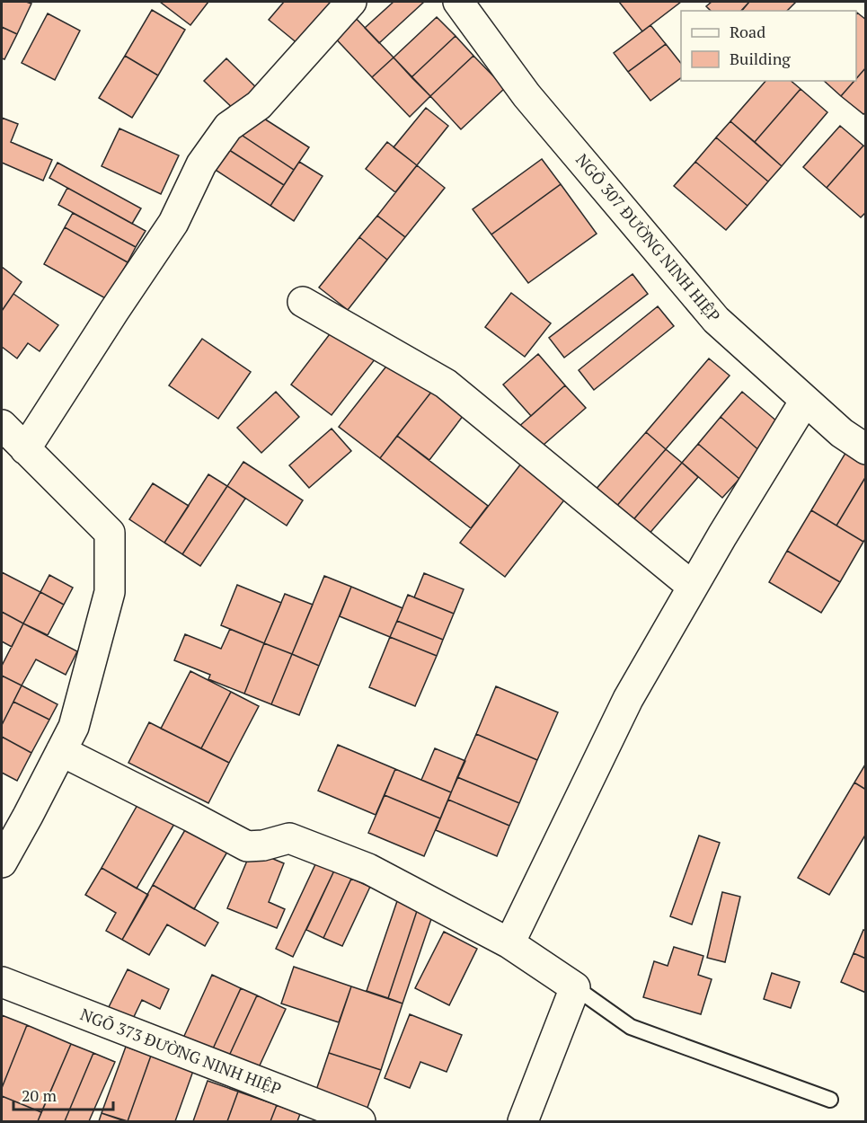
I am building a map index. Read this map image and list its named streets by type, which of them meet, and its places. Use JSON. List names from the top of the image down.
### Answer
{
  "streets": {
    "street": ["NGÕ 307 ĐƯỜNG NINH HIỆP", "NGÕ 373 ĐƯỜNG NINH HIỆP"]
  },
  "legend": ["Road", "Building"],
  "scale_bar": "20 m"
}
